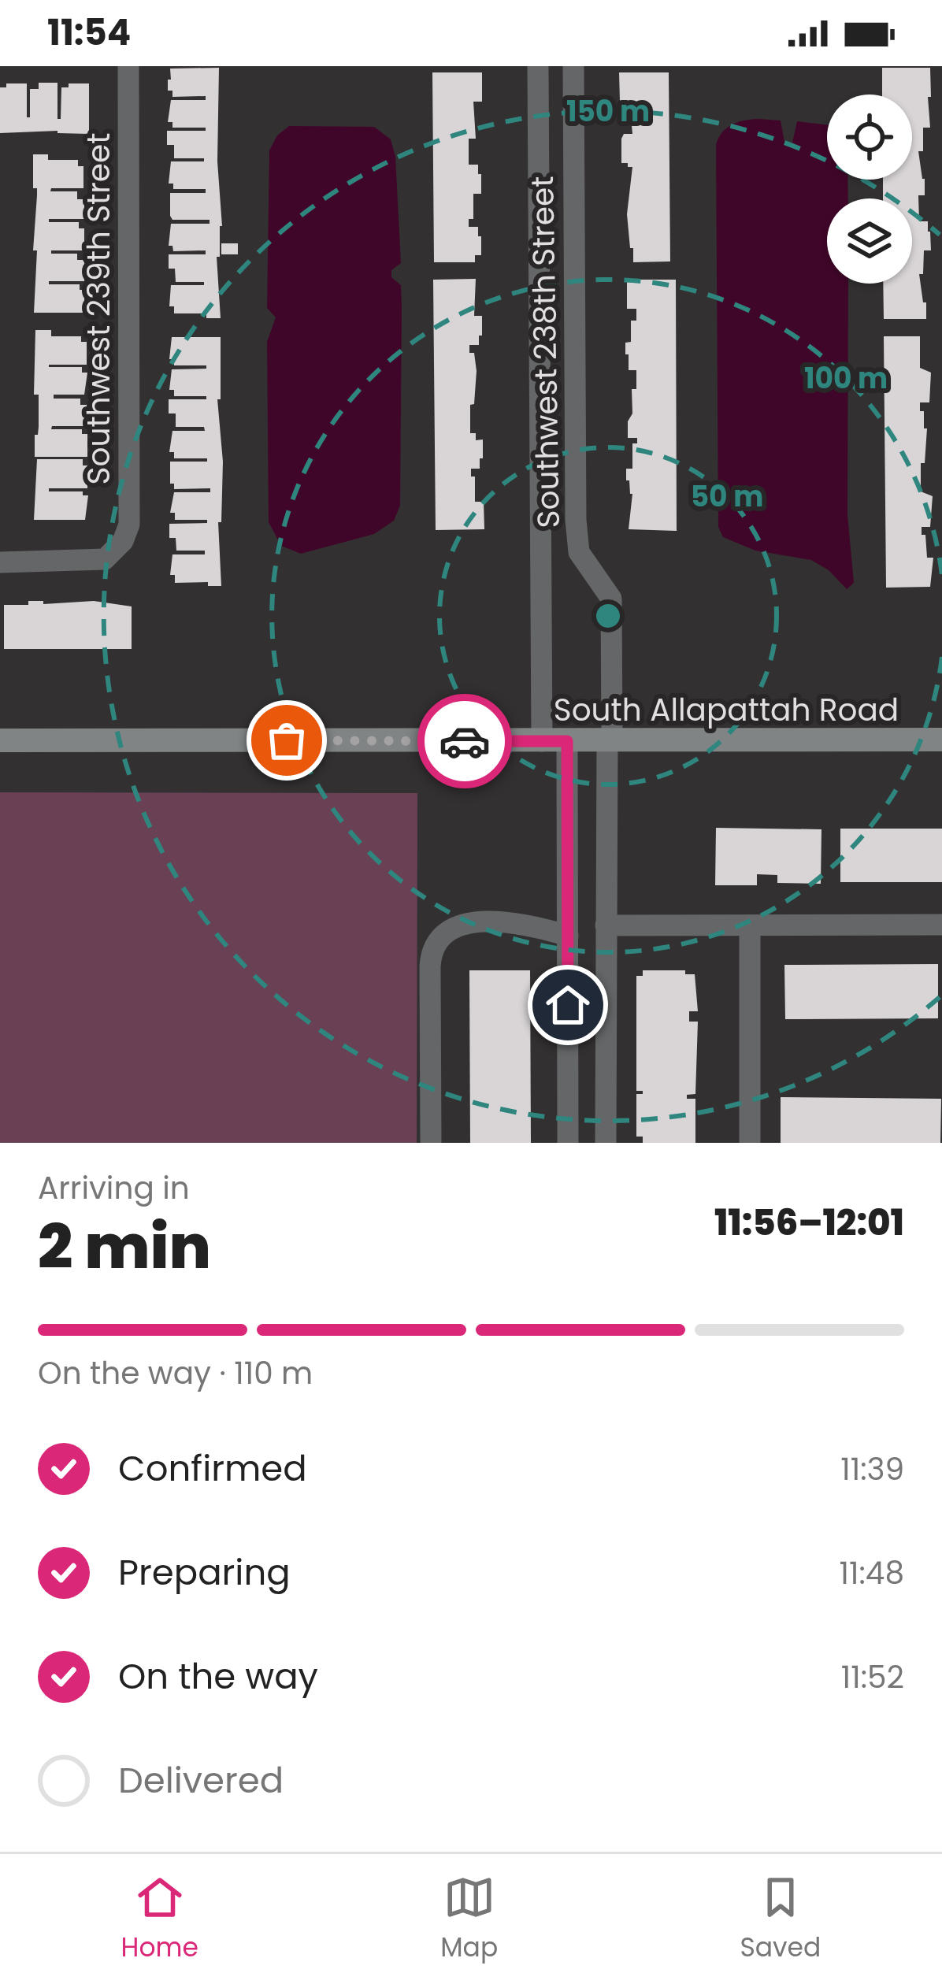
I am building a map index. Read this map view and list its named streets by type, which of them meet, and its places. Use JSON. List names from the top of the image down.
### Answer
{
  "streets": {
    "main road": ["South Allapattah Road"],
    "street": ["Southwest 239th Street", "Southwest 238th Street"]
  },
  "crossings": [
    ["Southwest 238th Street", "South Allapattah Road"]
  ],
  "page": {
    "status": "11:54",
    "heading": ["2 min", "Arriving in", "11:56–12:01"],
    "bar": "On the way · 110 m",
    "list": [
      ["Confirmed", "11:39"],
      ["Preparing", "11:48"],
      ["On the way", "11:52"],
      "Delivered"
    ],
    "tabs": ["Home", "Map", "Saved"]
  },
  "rings": ["150 m", "100 m", "50 m"]
}
